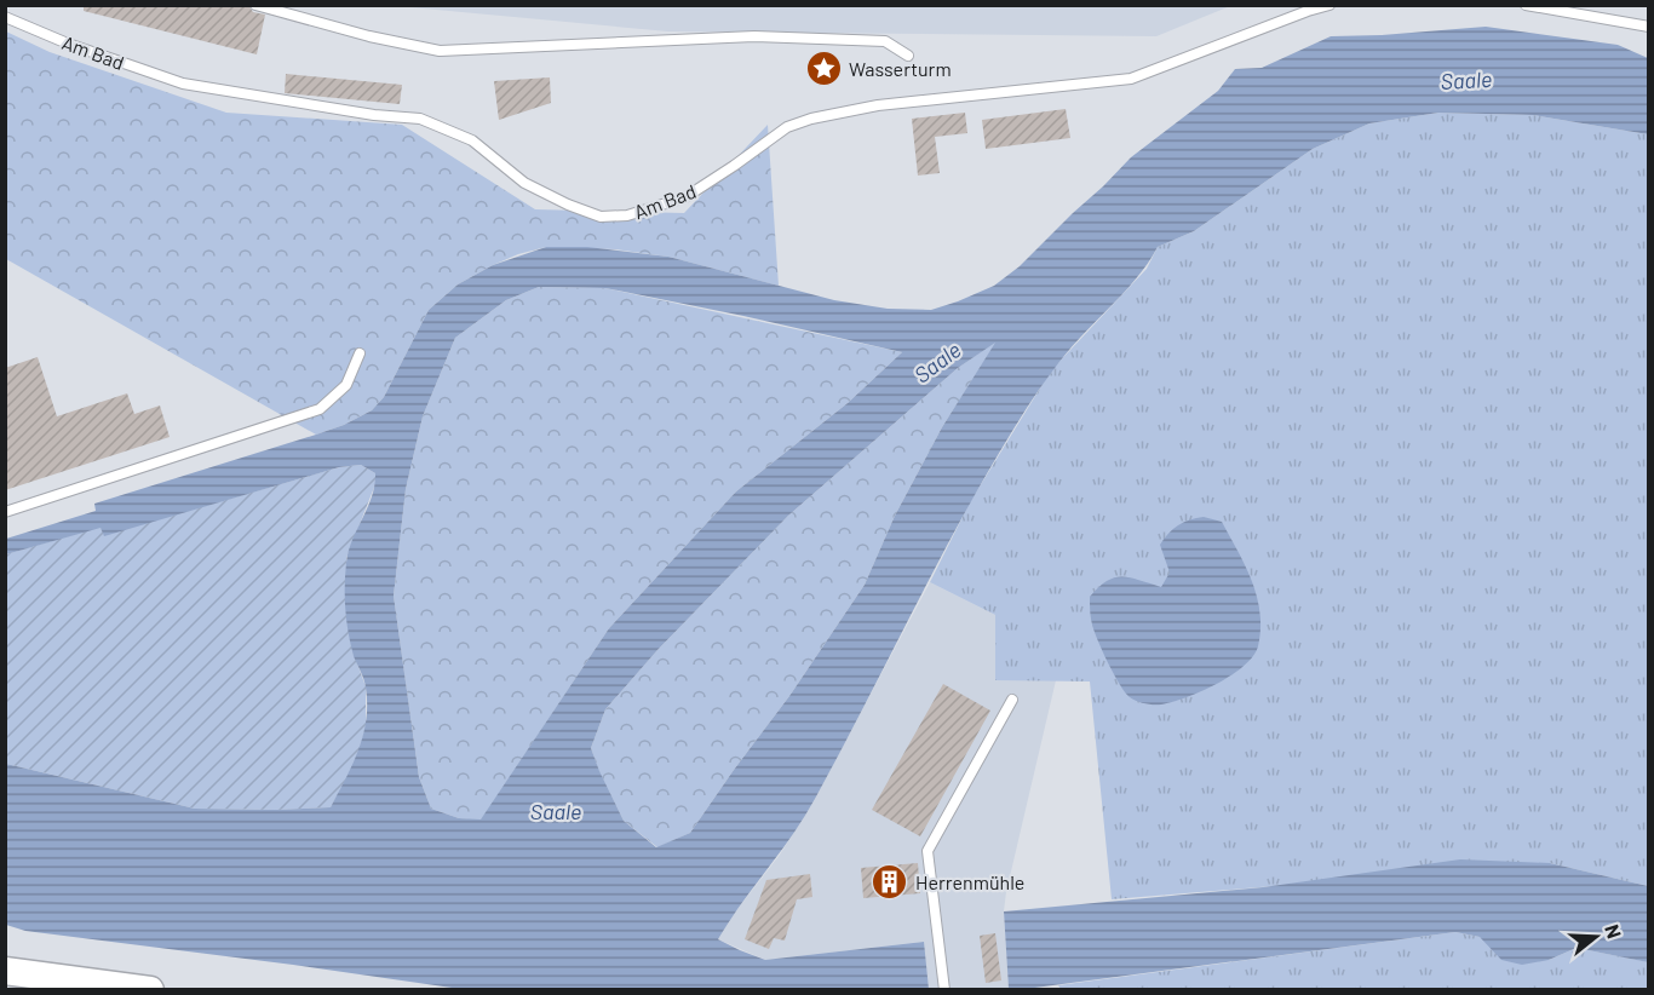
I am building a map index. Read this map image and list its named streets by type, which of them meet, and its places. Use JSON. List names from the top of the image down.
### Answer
{
  "streets": {
    "lane": ["Am Bad"]
  },
  "water": ["Saale"],
  "places": {
    "place": ["Wasserturm"],
    "building": ["Herrenmühle"]
  },
  "north": "right"
}
